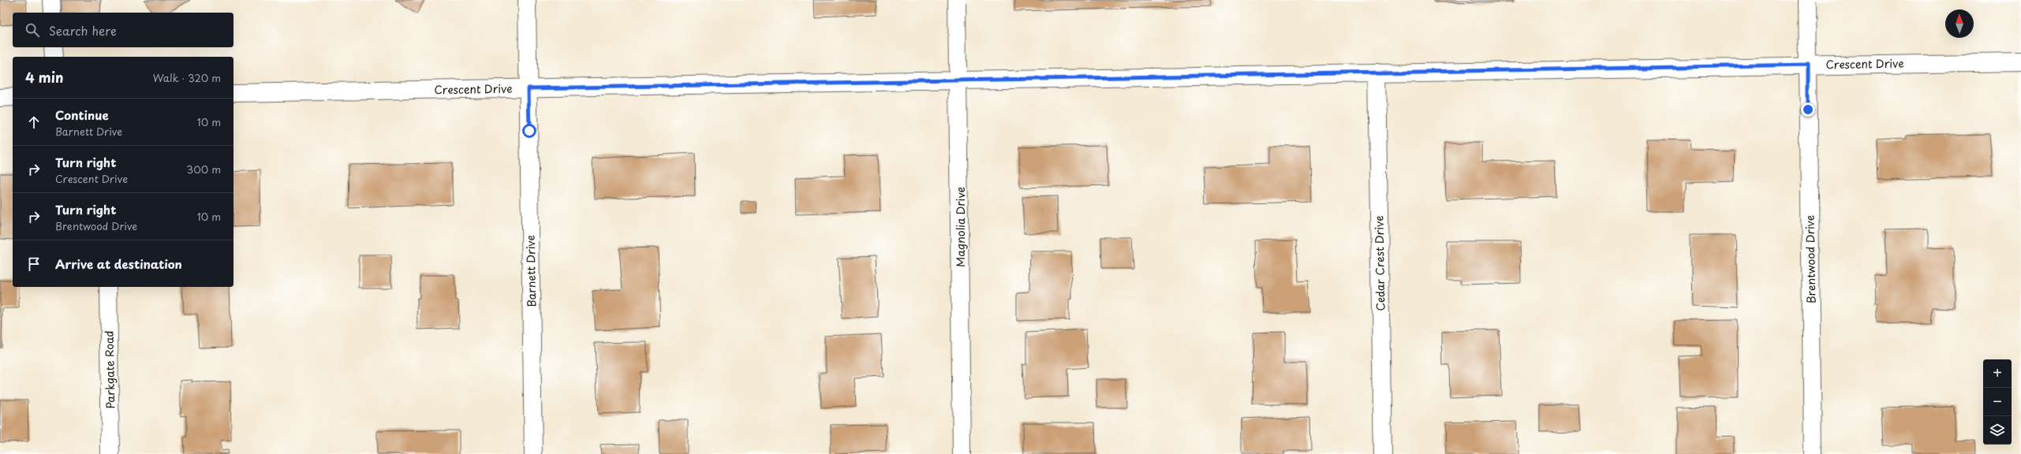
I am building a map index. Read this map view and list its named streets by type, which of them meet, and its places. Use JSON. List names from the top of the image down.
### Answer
{
  "streets": {
    "street": [
      "Crescent Drive",
      "Magnolia Drive",
      "Brentwood Drive",
      "Cedar Crest Drive",
      "Barnett Drive",
      "Parkgate Road"
    ]
  },
  "crossings": [
    ["Crescent Drive", "Magnolia Drive"],
    ["Crescent Drive", "Brentwood Drive"],
    ["Crescent Drive", "Cedar Crest Drive"],
    ["Crescent Drive", "Barnett Drive"]
  ],
  "north": "top",
  "page": {
    "search": "Search here",
    "heading": ["4 min", "Walk · 320 m"],
    "list": [
      ["Continue", "Barnett Drive", "10 m"],
      ["Turn right", "Crescent Drive", "300 m"],
      ["Turn right", "Brentwood Drive", "10 m"],
      "Arrive at destination"
    ],
    "map_buttons": ["+", "−"]
  }
}
